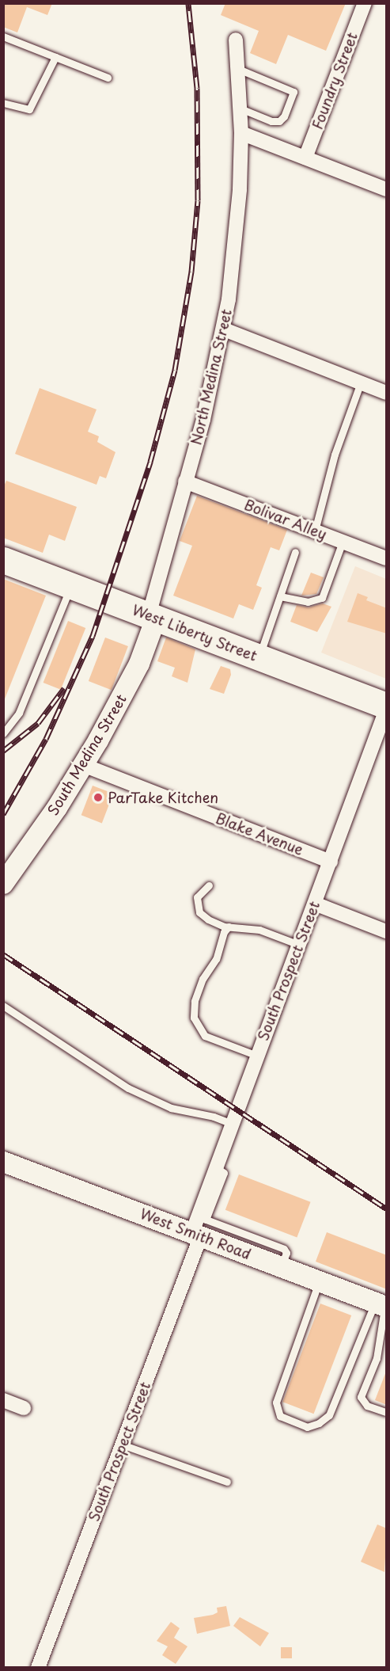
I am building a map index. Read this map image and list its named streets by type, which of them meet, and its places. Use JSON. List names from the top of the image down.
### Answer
{
  "streets": {
    "highway": ["West Liberty Street"],
    "street": [
      "Foundry Street",
      "North Medina Street",
      "Bolivar Alley",
      "South Medina Street",
      "Blake Avenue",
      "South Prospect Street",
      "West Smith Road"
    ]
  },
  "crossings": [
    ["North Medina Street", "Bolivar Alley"],
    ["North Medina Street", "West Liberty Street"],
    ["North Medina Street", "South Medina Street"],
    ["West Liberty Street", "South Medina Street"],
    ["South Medina Street", "Blake Avenue"],
    ["Blake Avenue", "South Prospect Street"],
    ["South Prospect Street", "West Smith Road"]
  ],
  "places": ["ParTake Kitchen"]
}
